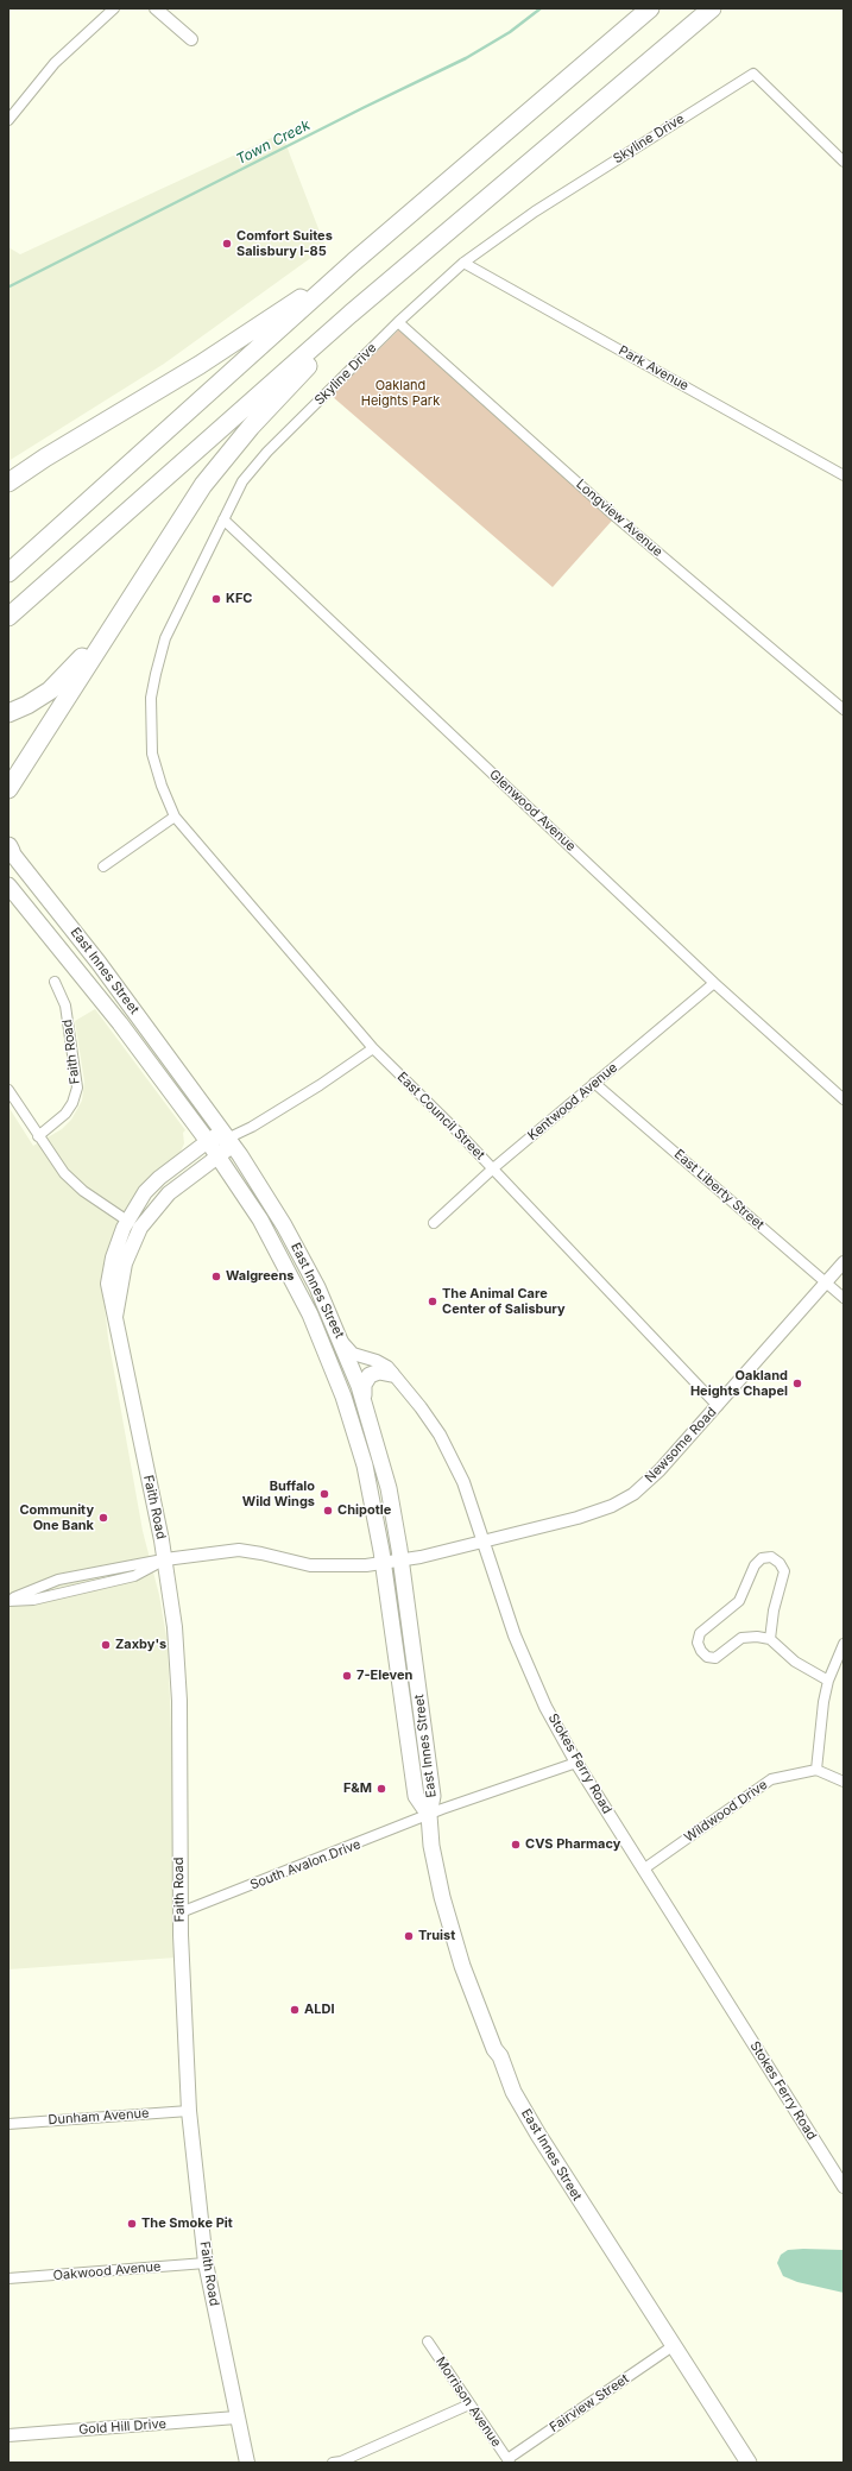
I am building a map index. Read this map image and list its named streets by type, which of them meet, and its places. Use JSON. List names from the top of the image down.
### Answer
{
  "streets": {
    "main road": ["East Innes Street", "Faith Road"],
    "street": [
      "Skyline Drive",
      "Park Avenue",
      "Longview Avenue",
      "Glenwood Avenue",
      "Kentwood Avenue",
      "East Council Street",
      "East Liberty Street",
      "Newsome Road",
      "Stokes Ferry Road",
      "Wildwood Drive",
      "South Avalon Drive",
      "Dunham Avenue",
      "Oakwood Avenue",
      "Morrison Avenue",
      "Fairview Street",
      "Gold Hill Drive"
    ]
  },
  "crossings": [
    ["Skyline Drive", "Park Avenue"],
    ["Skyline Drive", "Longview Avenue"],
    ["Skyline Drive", "Glenwood Avenue"],
    ["Skyline Drive", "East Council Street"],
    ["Glenwood Avenue", "Kentwood Avenue"],
    ["East Innes Street", "Faith Road"],
    ["East Innes Street", "Newsome Road"],
    ["East Innes Street", "Stokes Ferry Road"],
    ["East Innes Street", "South Avalon Drive"],
    ["East Innes Street", "Fairview Street"],
    ["Faith Road", "Newsome Road"],
    ["Faith Road", "South Avalon Drive"],
    ["Faith Road", "Dunham Avenue"],
    ["Faith Road", "Oakwood Avenue"],
    ["Faith Road", "Gold Hill Drive"],
    ["Kentwood Avenue", "East Council Street"],
    ["Kentwood Avenue", "East Liberty Street"],
    ["East Council Street", "Newsome Road"],
    ["East Liberty Street", "Newsome Road"],
    ["Newsome Road", "Stokes Ferry Road"],
    ["Stokes Ferry Road", "Wildwood Drive"],
    ["Stokes Ferry Road", "South Avalon Drive"],
    ["Morrison Avenue", "Fairview Street"]
  ],
  "water": ["Town Creek"],
  "parks": ["Oakland Heights Park"],
  "places": [
    "Comfort Suites Salisbury I-85",
    "KFC",
    "Walgreens",
    "The Animal Care Center of Salisbury",
    "Oakland Heights Chapel",
    "Buffalo Wild Wings",
    "Chipotle",
    "Community One Bank",
    "Zaxby's",
    "7-Eleven",
    "F&M",
    "CVS Pharmacy",
    "Truist",
    "ALDI",
    "The Smoke Pit"
  ]
}
